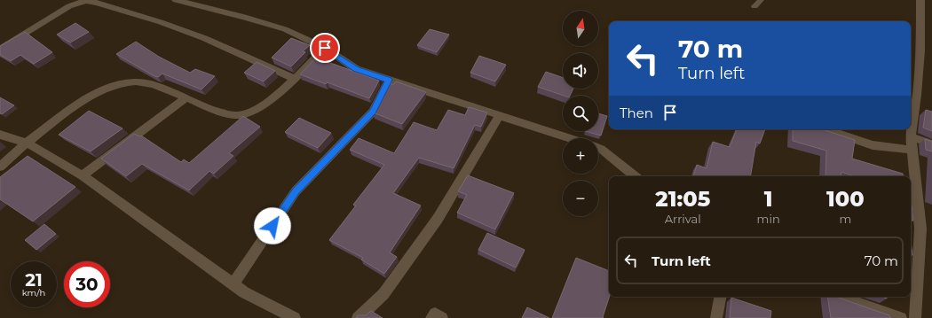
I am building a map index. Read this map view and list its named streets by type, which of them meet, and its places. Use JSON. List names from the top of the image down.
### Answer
{
  "north": "top",
  "page": {
    "map_buttons": ["+", "−"],
    "turn": ["70 m", "Turn left"],
    "then": "Then",
    "eta": [
      "21:05",
      "Arrival",
      "1",
      "min",
      "100",
      "m"
    ],
    "list": [
      {
        "name": "Turn left",
        "value": "70 m"
      }
    ],
    "speed": "21 km/h",
    "limit": "30"
  }
}
